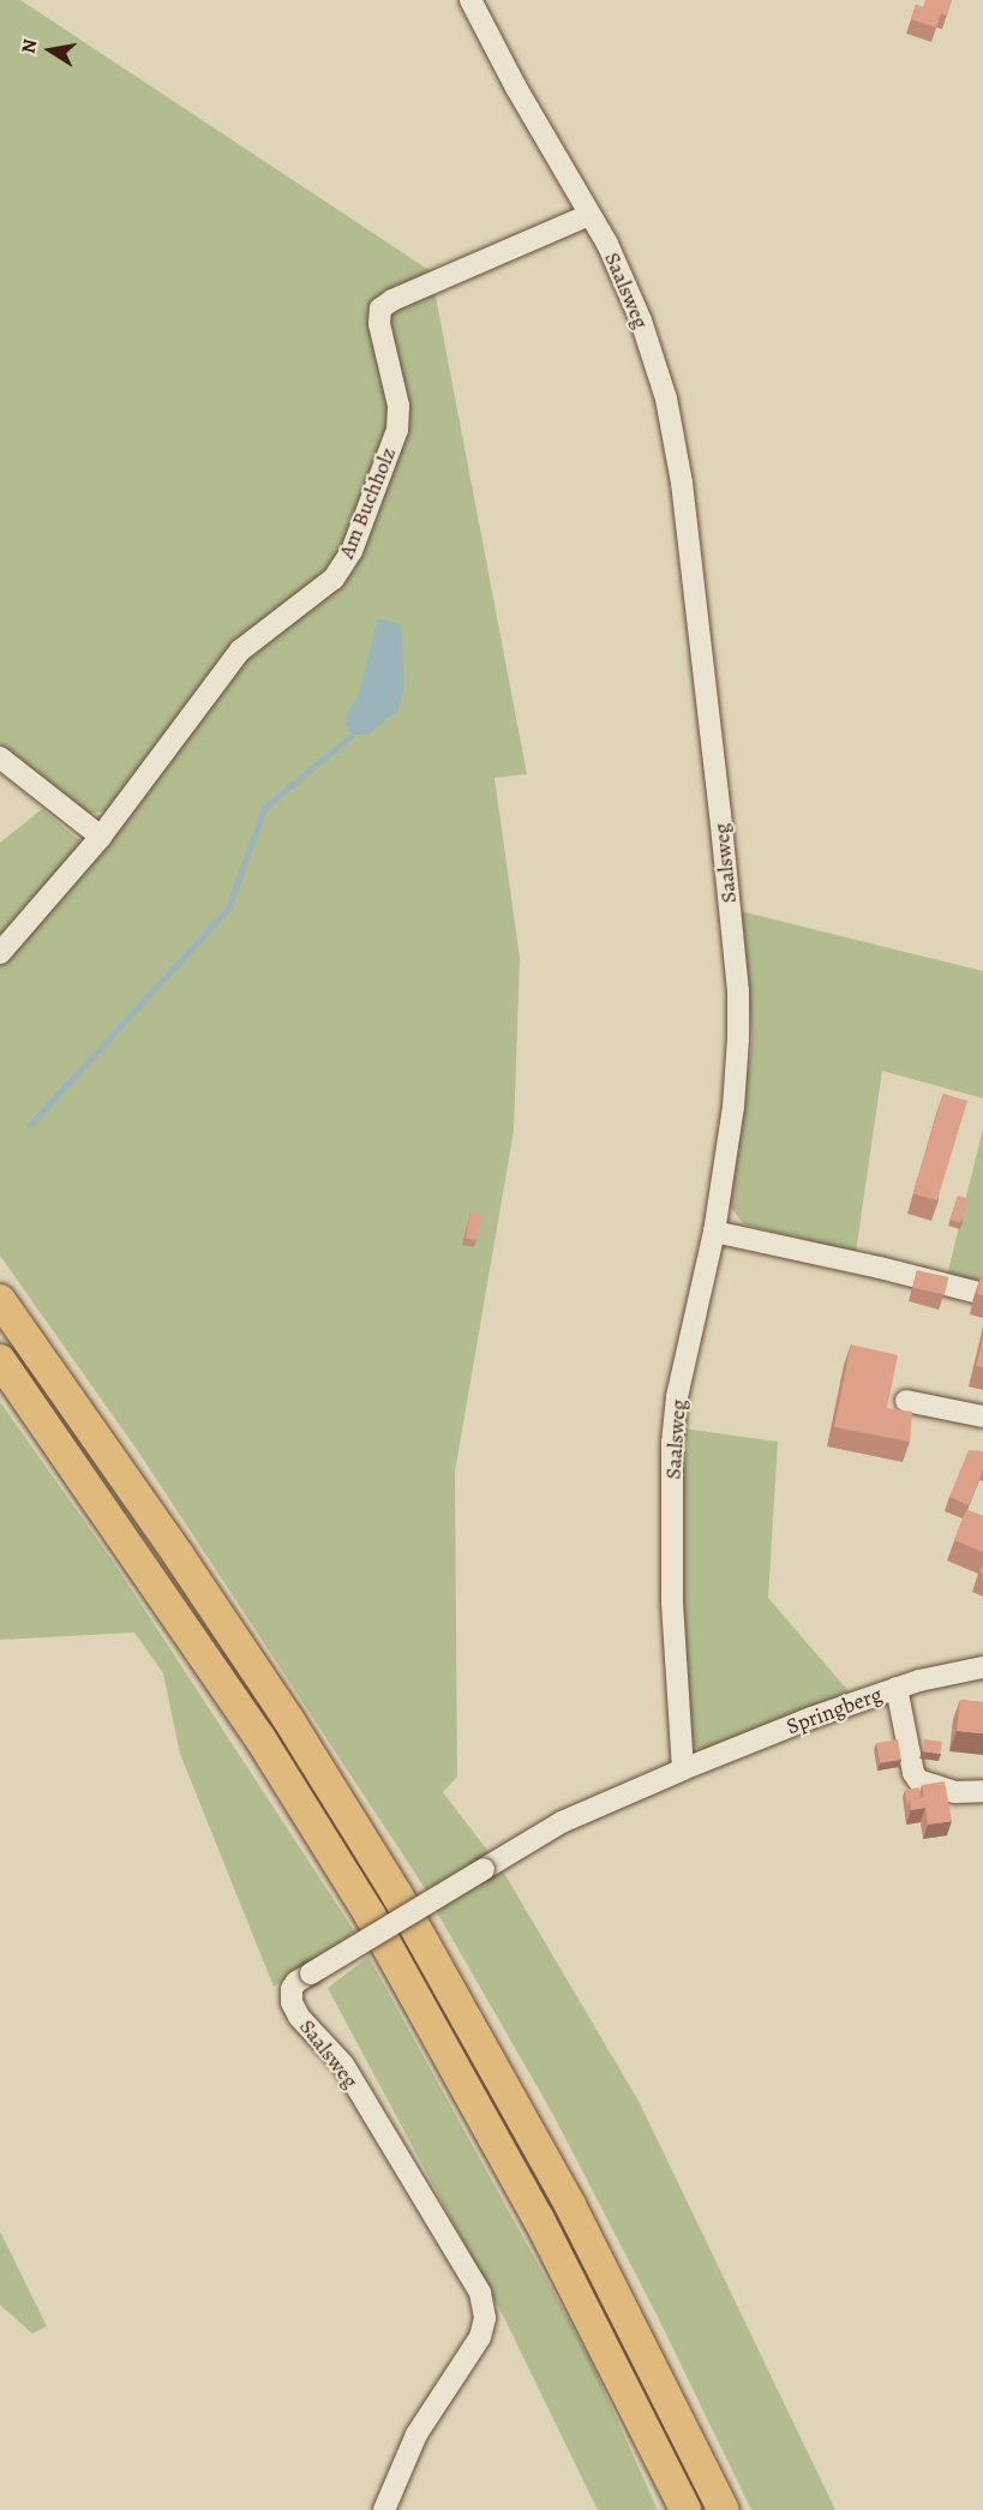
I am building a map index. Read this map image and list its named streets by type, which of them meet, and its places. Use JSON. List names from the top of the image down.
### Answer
{
  "streets": {
    "street": ["Saalsweg", "Am Buchholz", "Springberg"]
  },
  "crossings": [
    ["Saalsweg", "Am Buchholz"],
    ["Saalsweg", "Springberg"]
  ],
  "north": "left"
}
